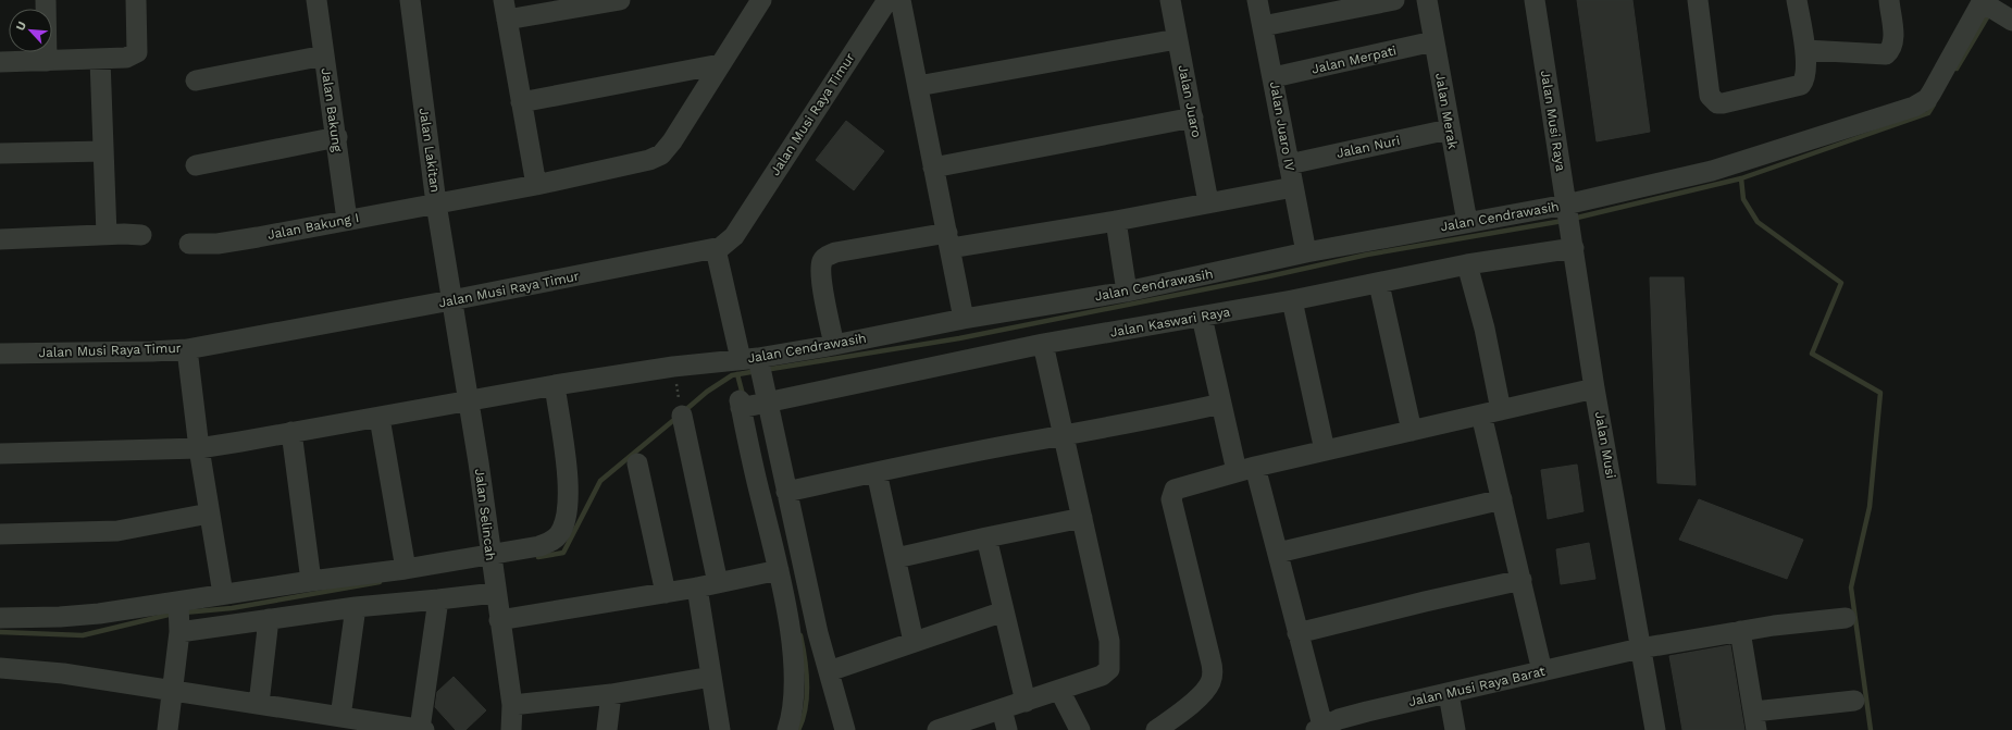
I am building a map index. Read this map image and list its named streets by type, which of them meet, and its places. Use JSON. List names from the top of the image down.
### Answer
{
  "streets": {
    "street": [
      "Jalan Merpati",
      "Jalan Juaro",
      "Jalan Bakung",
      "Jalan Merak",
      "Jalan Musi Raya Timur",
      "Jalan Musi Raya",
      "Jalan Juaro IV",
      "Jalan Nuri",
      "Jalan Lakitan",
      "Jalan Cendrawasih",
      "Jalan Bakung I",
      "Jalan Kaswari Raya",
      "Jalan Musi",
      "Jalan Selincah",
      "Jalan Musi Raya Barat"
    ]
  },
  "crossings": [
    ["Jalan Merpati", "Jalan Merak"],
    ["Jalan Merpati", "Jalan Juaro IV"],
    ["Jalan Bakung", "Jalan Bakung I"],
    ["Jalan Merak", "Jalan Nuri"],
    ["Jalan Merak", "Jalan Cendrawasih"],
    ["Jalan Musi Raya Timur", "Jalan Lakitan"],
    ["Jalan Musi Raya Timur", "Jalan Selincah"],
    ["Jalan Musi Raya", "Jalan Cendrawasih"],
    ["Jalan Musi Raya", "Jalan Kaswari Raya"],
    ["Jalan Musi Raya", "Jalan Musi"],
    ["Jalan Juaro IV", "Jalan Nuri"],
    ["Jalan Juaro IV", "Jalan Cendrawasih"],
    ["Jalan Lakitan", "Jalan Bakung I"],
    ["Jalan Lakitan", "Jalan Selincah"],
    ["Jalan Cendrawasih", "Jalan Selincah"],
    ["Jalan Kaswari Raya", "Jalan Musi"],
    ["Jalan Musi", "Jalan Musi Raya Barat"]
  ],
  "north": "top left"
}
